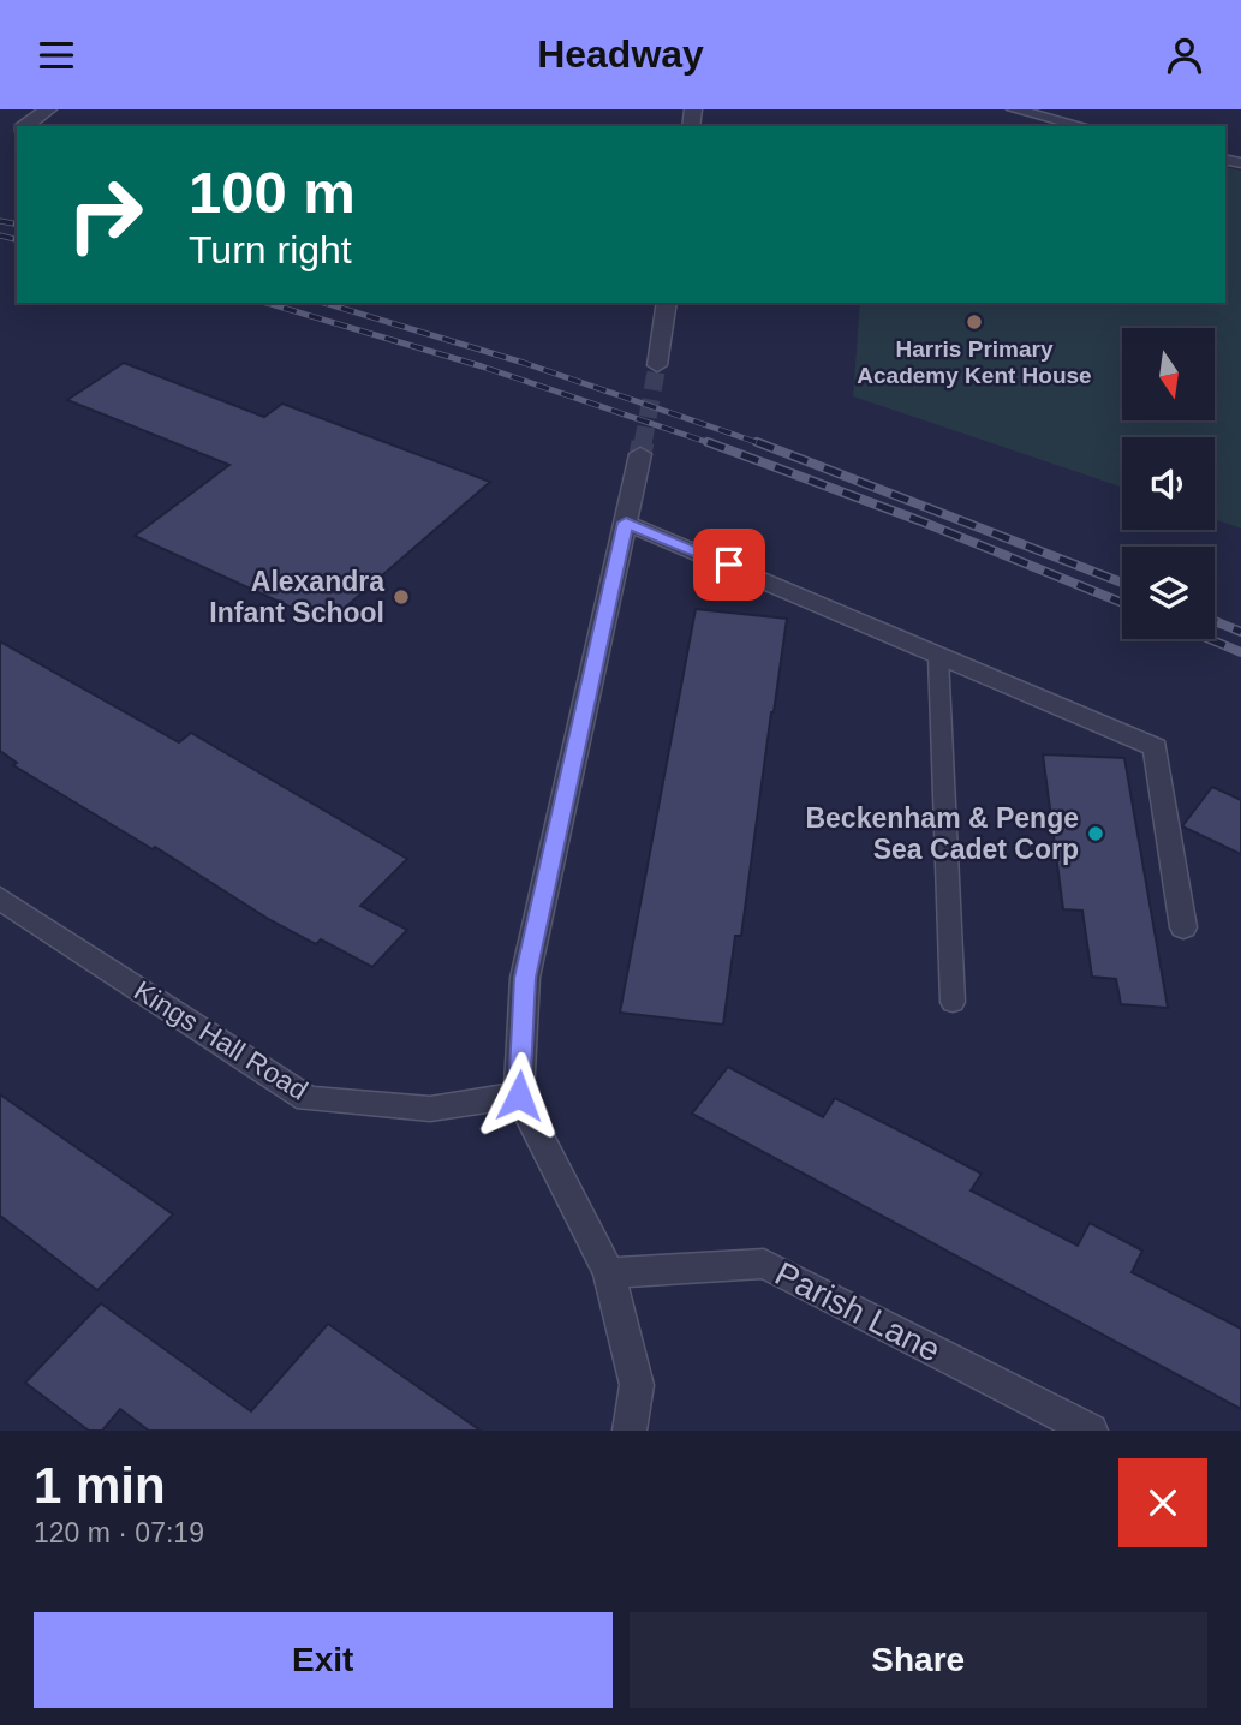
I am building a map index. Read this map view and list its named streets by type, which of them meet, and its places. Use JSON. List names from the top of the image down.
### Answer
{
  "streets": {
    "street": ["Kings Hall Road", "Parish Lane"]
  },
  "places": ["Harris Primary Academy Kent House", "Alexandra Infant School", "Beckenham & Penge Sea Cadet Corp"],
  "north": "bottom",
  "page": {
    "header": "Headway",
    "turn": ["100 m", "Turn right"],
    "heading": ["1 min", "120 m · 07:19"],
    "buttons": ["Exit", "Share"]
  }
}
